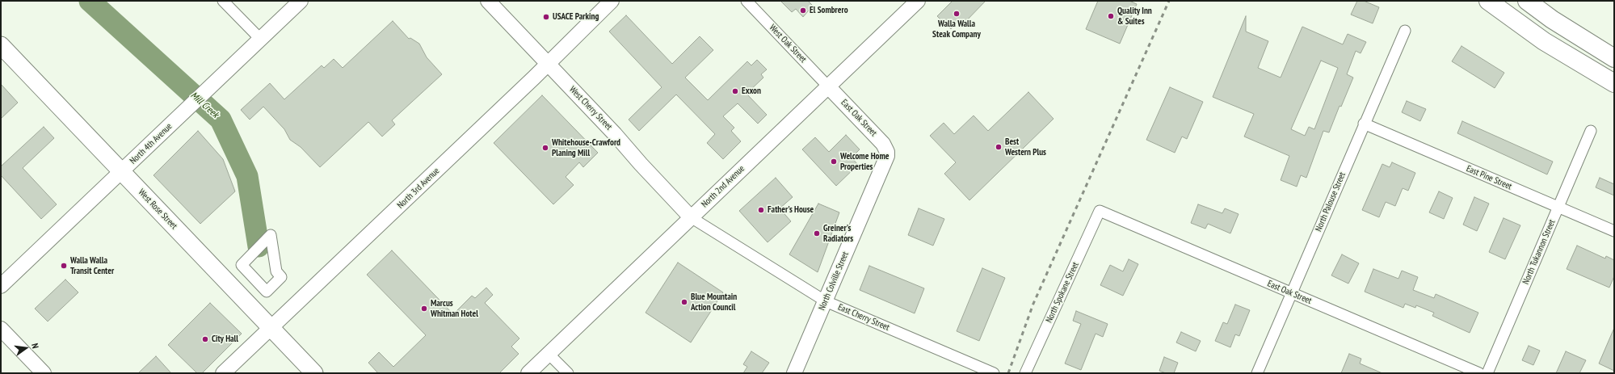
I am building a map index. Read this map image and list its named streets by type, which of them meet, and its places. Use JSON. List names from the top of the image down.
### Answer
{
  "streets": {
    "main road": ["West Rose Street"],
    "street": [
      "West Oak Street",
      "West Cherry Street",
      "East Oak Street",
      "North 4th Avenue",
      "East Pine Street",
      "North 2nd Avenue",
      "North 3rd Avenue",
      "North Palouse Street",
      "North Tukannon Street",
      "North Colville Street",
      "North Spokane Street",
      "East Cherry Street"
    ]
  },
  "crossings": [
    ["West Oak Street", "East Oak Street"],
    ["West Oak Street", "North 2nd Avenue"],
    ["West Cherry Street", "North 2nd Avenue"],
    ["West Cherry Street", "North 3rd Avenue"],
    ["West Cherry Street", "East Cherry Street"],
    ["East Oak Street", "North 2nd Avenue"],
    ["East Oak Street", "North Palouse Street"],
    ["East Oak Street", "North Colville Street"],
    ["East Oak Street", "North Spokane Street"],
    ["North 4th Avenue", "West Rose Street"],
    ["East Pine Street", "North Palouse Street"],
    ["East Pine Street", "North Tukannon Street"],
    ["North 2nd Avenue", "East Cherry Street"],
    ["North 3rd Avenue", "West Rose Street"],
    ["North Colville Street", "East Cherry Street"]
  ],
  "water": ["Mill Creek"],
  "places": [
    "El Sombrero",
    "Walla Walla Steak Company",
    "Quality Inn & Suites",
    "USACE Parking",
    "Exxon",
    "Best Western Plus",
    "Whitehouse-Crawford Planing Mill",
    "Welcome Home Properties",
    "Father's House",
    "Greiner's Radiators",
    "Walla Walla Transit Center",
    "Blue Mountain Action Council",
    "Marcus Whitman Hotel",
    "City Hall"
  ],
  "north": "right"
}
